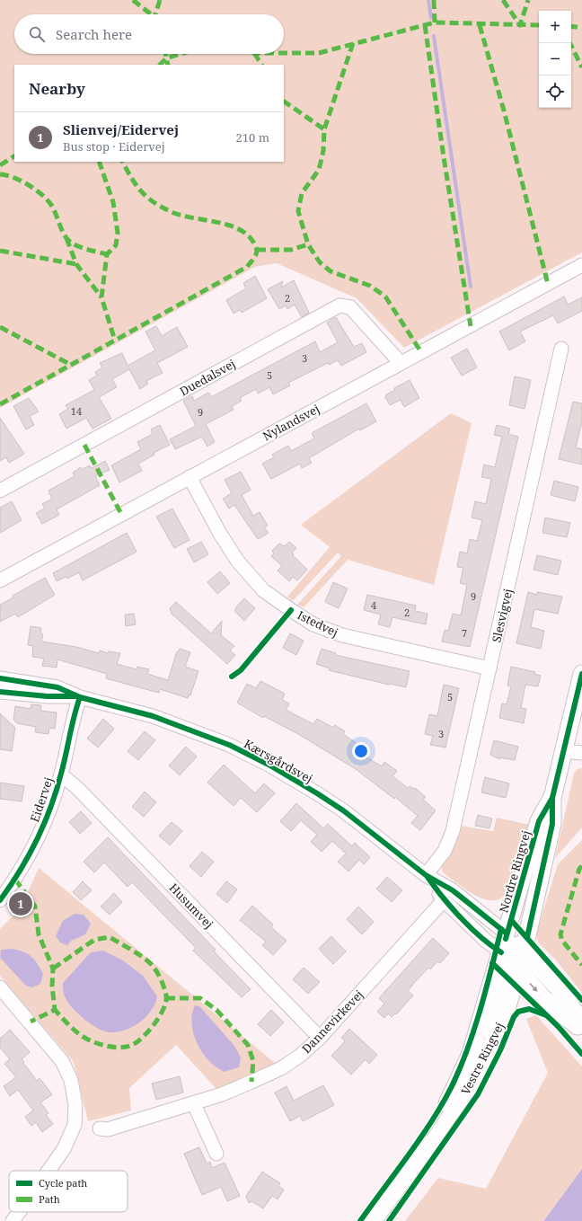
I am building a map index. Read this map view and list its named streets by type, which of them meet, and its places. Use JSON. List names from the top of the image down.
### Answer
{
  "streets": {
    "main road": ["Nordre Ringvej", "Vestre Ringvej"],
    "street": [
      "Duedalsvej",
      "Nylandsvej",
      "Slesvigvej",
      "Istedvej",
      "Kærsgårdsvej",
      "Eidervej",
      "Husumvej",
      "Dannevirkevej"
    ]
  },
  "crossings": [
    ["Duedalsvej", "Nylandsvej"],
    ["Nylandsvej", "Istedvej"],
    ["Slesvigvej", "Istedvej"],
    ["Slesvigvej", "Kærsgårdsvej"],
    ["Kærsgårdsvej", "Eidervej"],
    ["Kærsgårdsvej", "Nordre Ringvej"],
    ["Kærsgårdsvej", "Dannevirkevej"],
    ["Kærsgårdsvej", "Vestre Ringvej"],
    ["Eidervej", "Husumvej"],
    ["Nordre Ringvej", "Vestre Ringvej"],
    ["Husumvej", "Dannevirkevej"]
  ],
  "house_numbers": [
    "2",
    "3",
    "5",
    "14",
    "9",
    "9",
    "4",
    "2",
    "7",
    "5",
    "3"
  ],
  "legend": ["Cycle path", "Path"],
  "page": {
    "map_buttons": ["+", "−"],
    "search": "Search here",
    "heading": "Nearby",
    "list": [
      {
        "mark": "1",
        "name": "Slienvej/Eidervej",
        "note": "Bus stop · Eidervej",
        "value": "210 m"
      }
    ],
    "pins": "1"
  }
}
